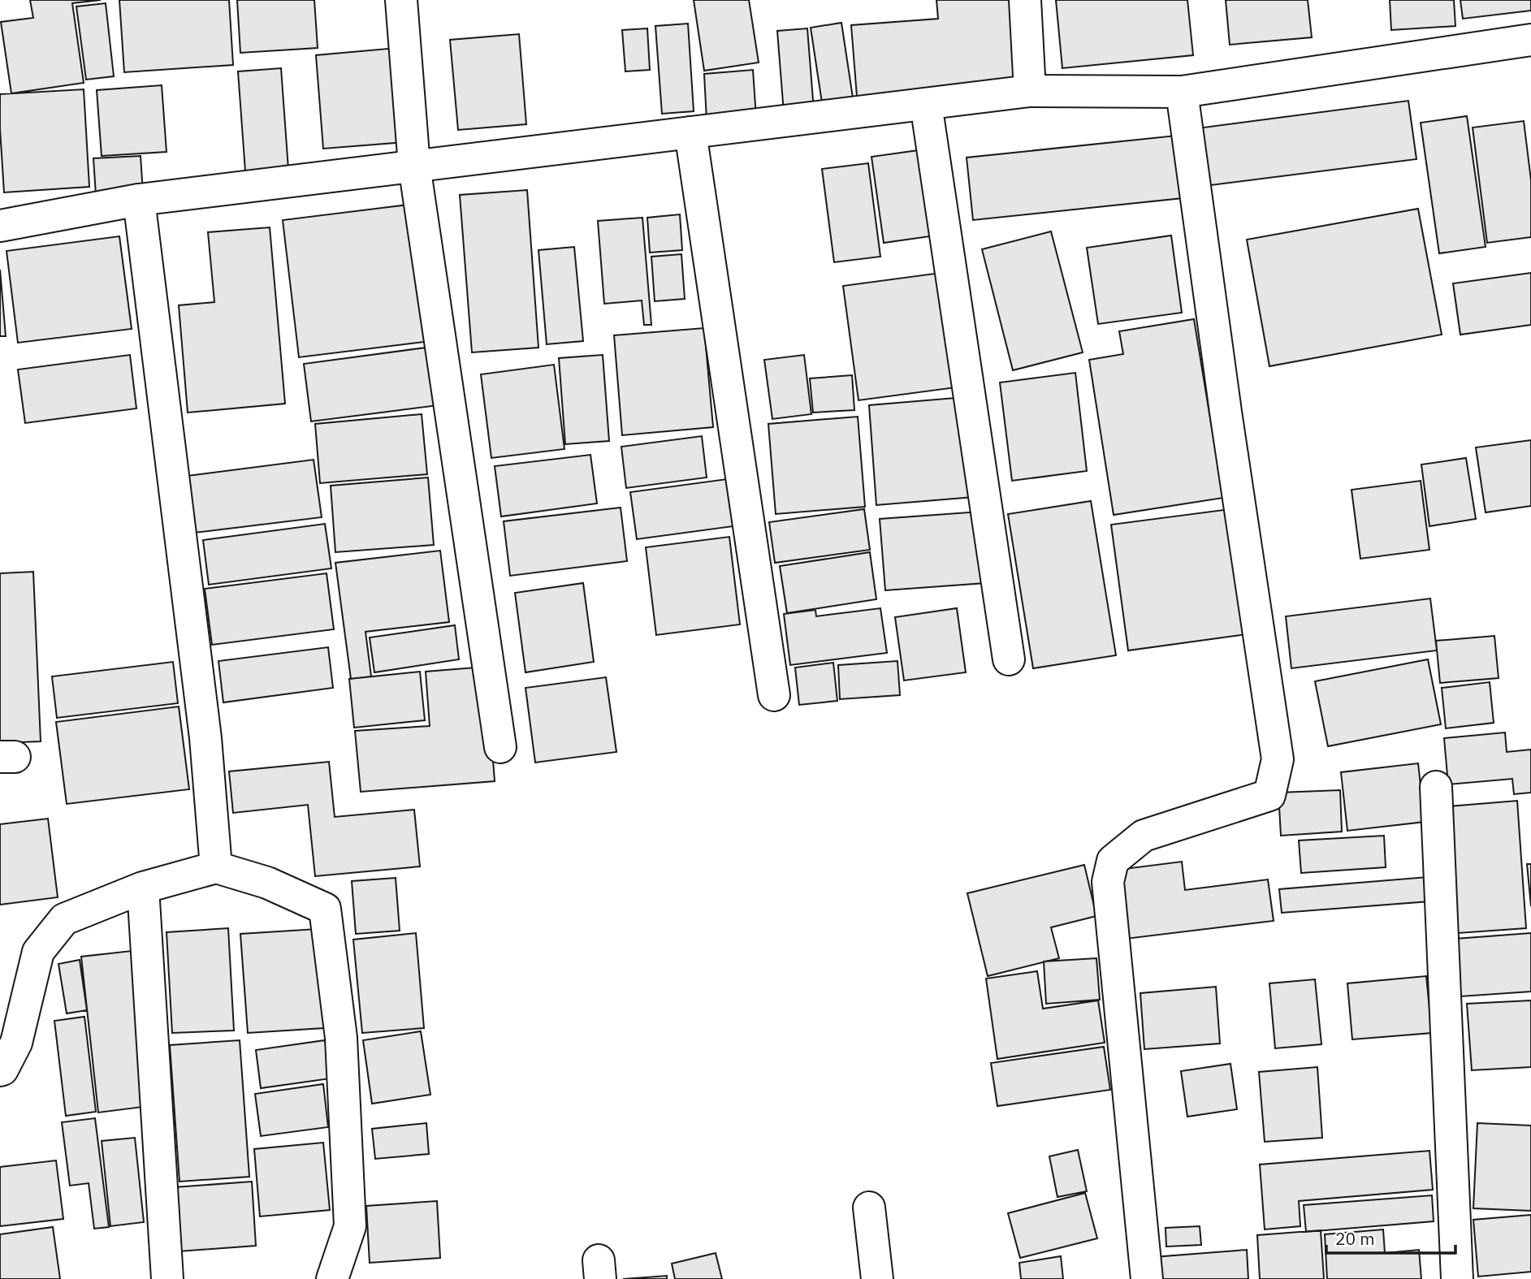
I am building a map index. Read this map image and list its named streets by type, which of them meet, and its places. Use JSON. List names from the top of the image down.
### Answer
{
  "scale_bar": "20 m"
}
